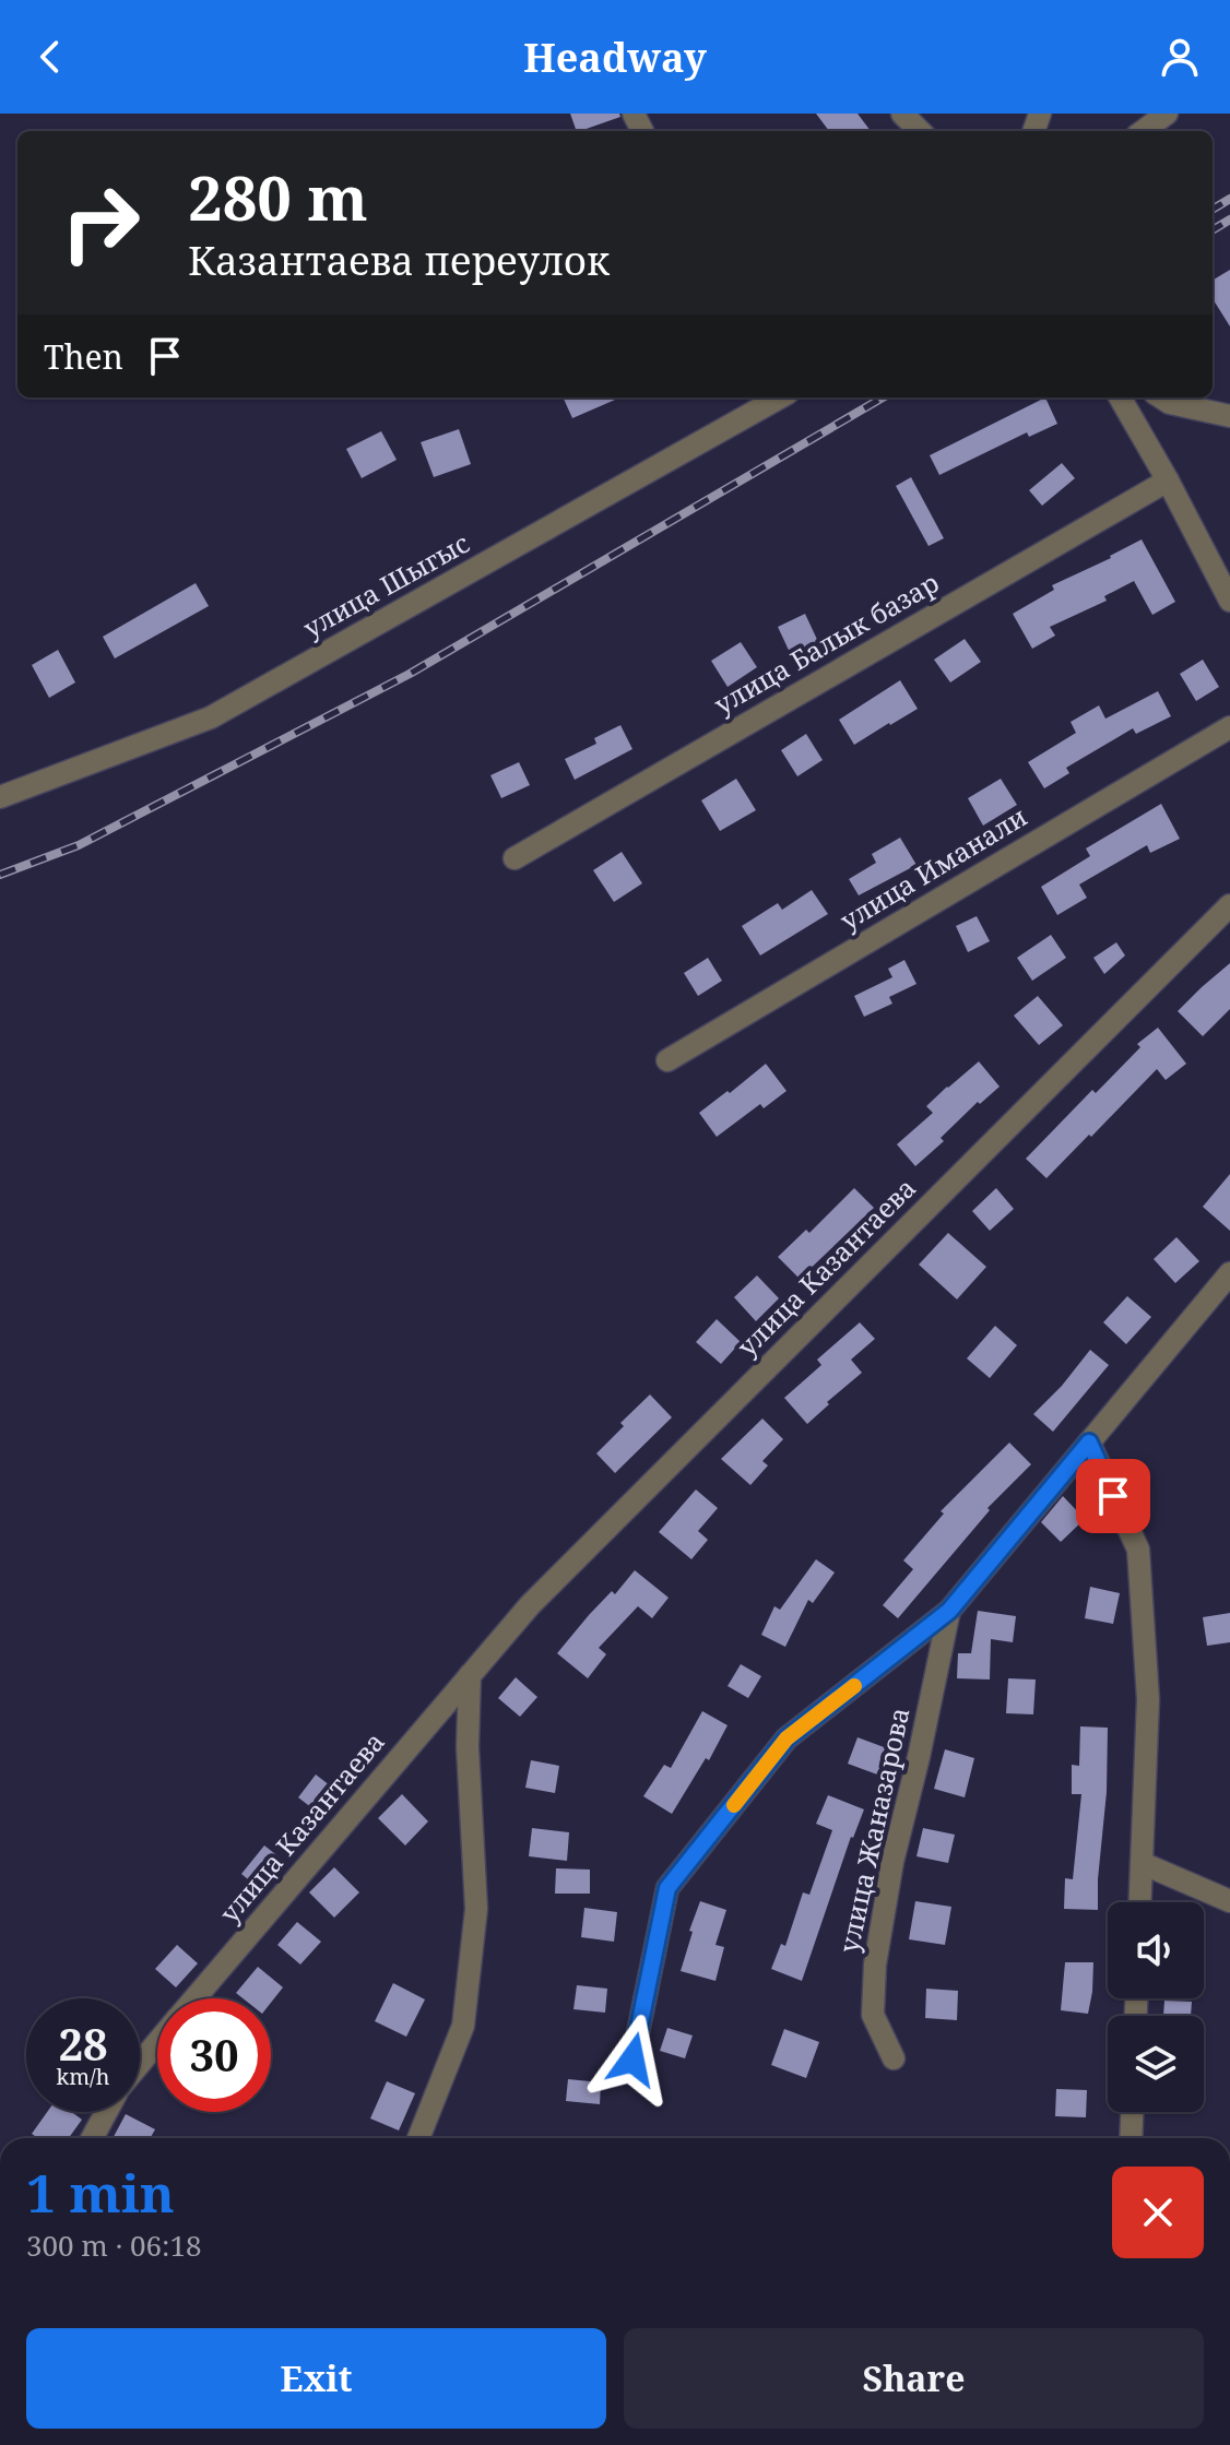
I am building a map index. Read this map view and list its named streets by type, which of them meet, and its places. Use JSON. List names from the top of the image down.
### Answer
{
  "streets": {
    "street": [
      "улица Шыгыс",
      "улица Балык базар",
      "улица Иманали",
      "улица Казантаева",
      "улица Жаназарова"
    ]
  },
  "page": {
    "header": "Headway",
    "turn": ["280 m", "Казантаева переулок"],
    "then": "Then",
    "speed": "28 km/h",
    "limit": "30",
    "heading": ["1 min", "300 m · 06:18"],
    "buttons": ["Exit", "Share"]
  }
}
